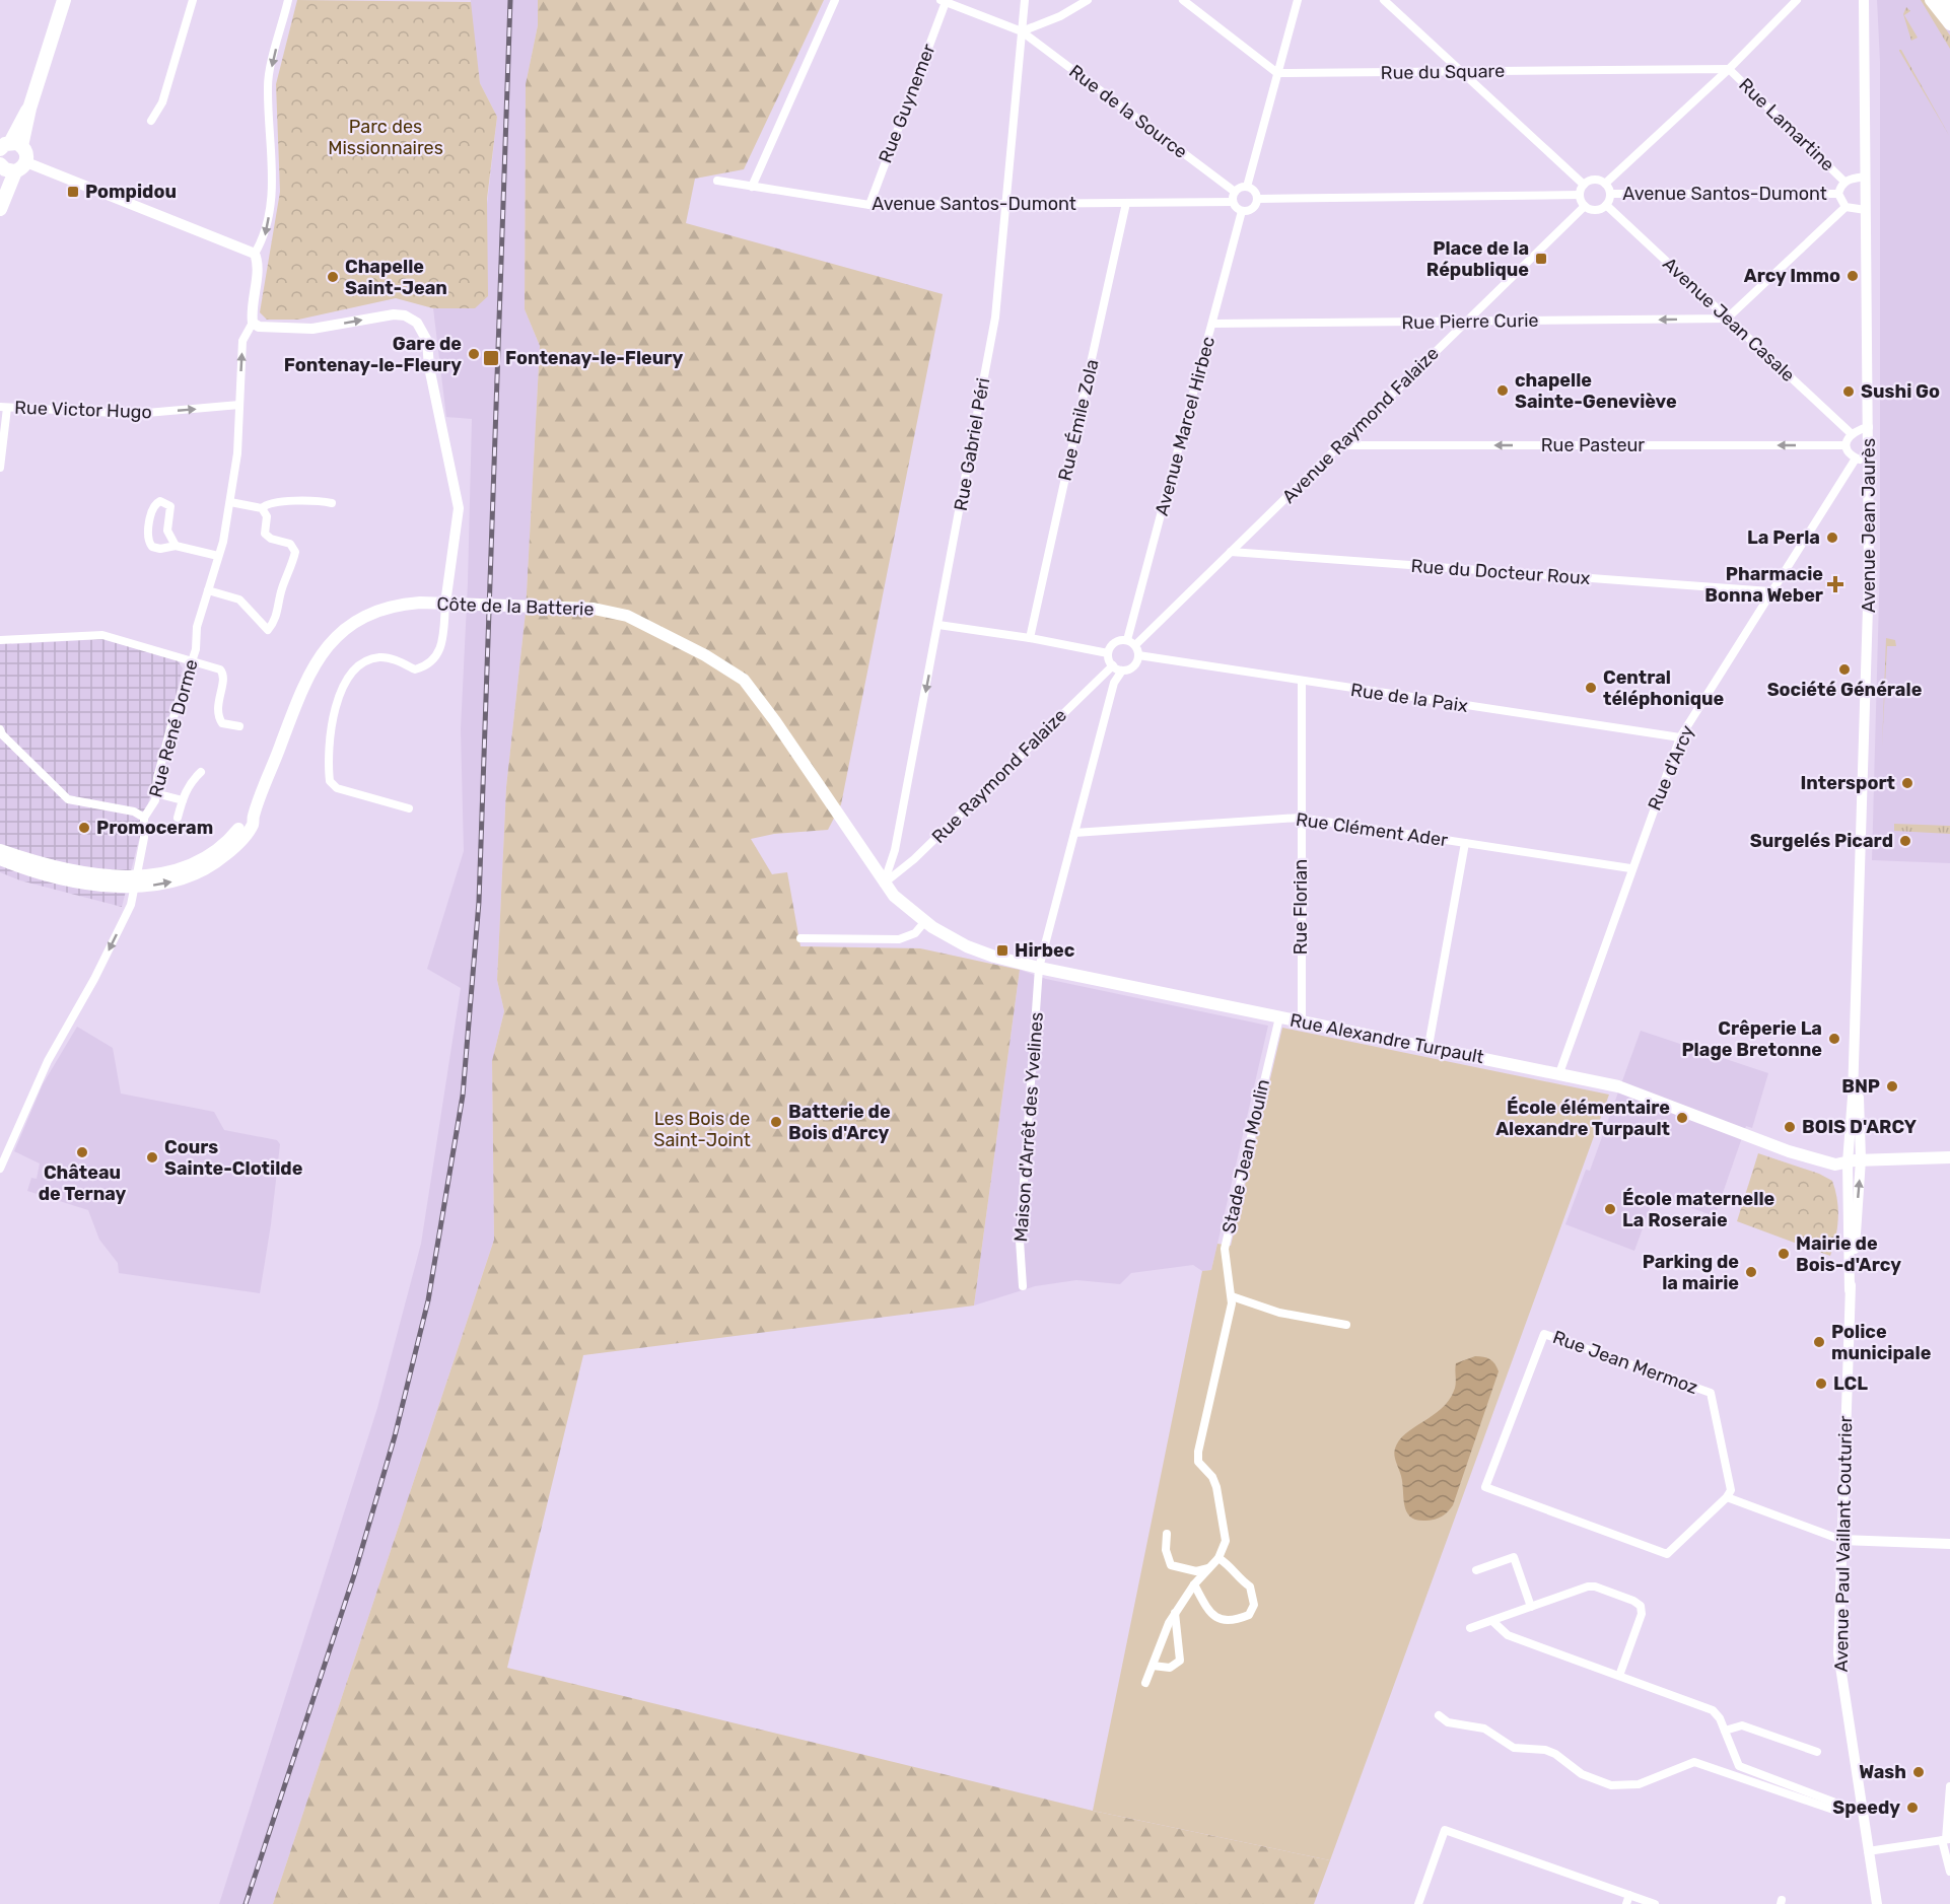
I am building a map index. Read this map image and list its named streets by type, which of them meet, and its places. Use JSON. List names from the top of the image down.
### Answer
{
  "streets": {
    "main road": ["Côte de la Batterie", "Rue Alexandre Turpault"],
    "street": [
      "Rue du Square",
      "Rue Guynemer",
      "Rue de la Source",
      "Rue Lamartine",
      "Avenue Santos-Dumont",
      "Avenue Jean Casale",
      "Rue Pierre Curie",
      "Rue Victor Hugo",
      "Rue Émile Zola",
      "Avenue Raymond Falaize",
      "Avenue Marcel Hirbec",
      "Rue Gabriel Péri",
      "Rue Pasteur",
      "Avenue Jean Jaurès",
      "Rue du Docteur Roux",
      "Rue de la Paix",
      "Rue René Dorme",
      "Rue d'Arcy",
      "Rue Raymond Falaize",
      "Rue Clément Ader",
      "Rue Florian",
      "Maison d'Arrêt des Yvelines",
      "Stade Jean Moulin",
      "Rue Jean Mermoz",
      "Avenue Paul Vaillant Couturier"
    ]
  },
  "crossings": [
    ["Rue du Square", "Rue Lamartine"],
    ["Rue Guynemer", "Rue de la Source"],
    ["Rue Guynemer", "Avenue Santos-Dumont"],
    ["Rue de la Source", "Avenue Santos-Dumont"],
    ["Rue de la Source", "Avenue Marcel Hirbec"],
    ["Rue de la Source", "Rue Gabriel Péri"],
    ["Rue Lamartine", "Avenue Santos-Dumont"],
    ["Avenue Santos-Dumont", "Avenue Jean Casale"],
    ["Avenue Santos-Dumont", "Rue Émile Zola"],
    ["Avenue Santos-Dumont", "Avenue Raymond Falaize"],
    ["Avenue Santos-Dumont", "Avenue Marcel Hirbec"],
    ["Avenue Santos-Dumont", "Rue Gabriel Péri"],
    ["Avenue Santos-Dumont", "Avenue Jean Jaurès"],
    ["Avenue Jean Casale", "Rue Pierre Curie"],
    ["Avenue Jean Casale", "Avenue Raymond Falaize"],
    ["Rue Pierre Curie", "Avenue Raymond Falaize"],
    ["Rue Pierre Curie", "Avenue Marcel Hirbec"],
    ["Rue Victor Hugo", "Rue René Dorme"],
    ["Avenue Raymond Falaize", "Avenue Marcel Hirbec"],
    ["Avenue Raymond Falaize", "Rue Pasteur"],
    ["Avenue Raymond Falaize", "Rue du Docteur Roux"],
    ["Avenue Raymond Falaize", "Rue de la Paix"],
    ["Avenue Raymond Falaize", "Rue Raymond Falaize"],
    ["Avenue Marcel Hirbec", "Rue de la Paix"],
    ["Avenue Marcel Hirbec", "Rue Raymond Falaize"],
    ["Rue Gabriel Péri", "Rue Raymond Falaize"],
    ["Rue Gabriel Péri", "Rue Alexandre Turpault"],
    ["Avenue Jean Jaurès", "Rue Alexandre Turpault"],
    ["Avenue Jean Jaurès", "Avenue Paul Vaillant Couturier"],
    ["Rue du Docteur Roux", "Rue d'Arcy"],
    ["Côte de la Batterie", "Rue René Dorme"],
    ["Côte de la Batterie", "Rue Alexandre Turpault"],
    ["Rue de la Paix", "Rue d'Arcy"],
    ["Rue de la Paix", "Rue Raymond Falaize"],
    ["Rue de la Paix", "Rue Florian"],
    ["Rue d'Arcy", "Rue Clément Ader"],
    ["Rue d'Arcy", "Rue Alexandre Turpault"],
    ["Rue Raymond Falaize", "Rue Alexandre Turpault"],
    ["Rue Clément Ader", "Rue Florian"],
    ["Rue Florian", "Rue Alexandre Turpault"],
    ["Rue Alexandre Turpault", "Maison d'Arrêt des Yvelines"],
    ["Rue Alexandre Turpault", "Stade Jean Moulin"],
    ["Rue Alexandre Turpault", "Avenue Paul Vaillant Couturier"]
  ],
  "one_way": ["Rue Pierre Curie", "Rue Victor Hugo", "Rue Pasteur"],
  "parks": ["Parc des Missionnaires", "Les Bois de Saint-Joint"],
  "places": {
    "transit": [
      "Pompidou",
      "Place de la République",
      "Fontenay-le-Fleury",
      "Hirbec"
    ],
    "other": [
      "Arcy Immo",
      "Chapelle Saint-Jean",
      "Gare de Fontenay-le-Fleury",
      "chapelle Sainte-Geneviève",
      "Sushi Go",
      "La Perla",
      "Société Générale",
      "Central téléphonique",
      "Intersport",
      "Promoceram",
      "Surgelés Picard",
      "Crêperie La Plage Bretonne",
      "BNP",
      "École élémentaire Alexandre Turpault",
      "Batterie de Bois d'Arcy",
      "BOIS D'ARCY",
      "Château de Ternay",
      "Cours Sainte-Clotilde",
      "École maternelle La Roseraie",
      "Mairie de Bois-d'Arcy",
      "Parking de la mairie",
      "Police municipale",
      "LCL",
      "Wash",
      "Speedy"
    ],
    "health": ["Pharmacie Bonna Weber"]
  }
}
